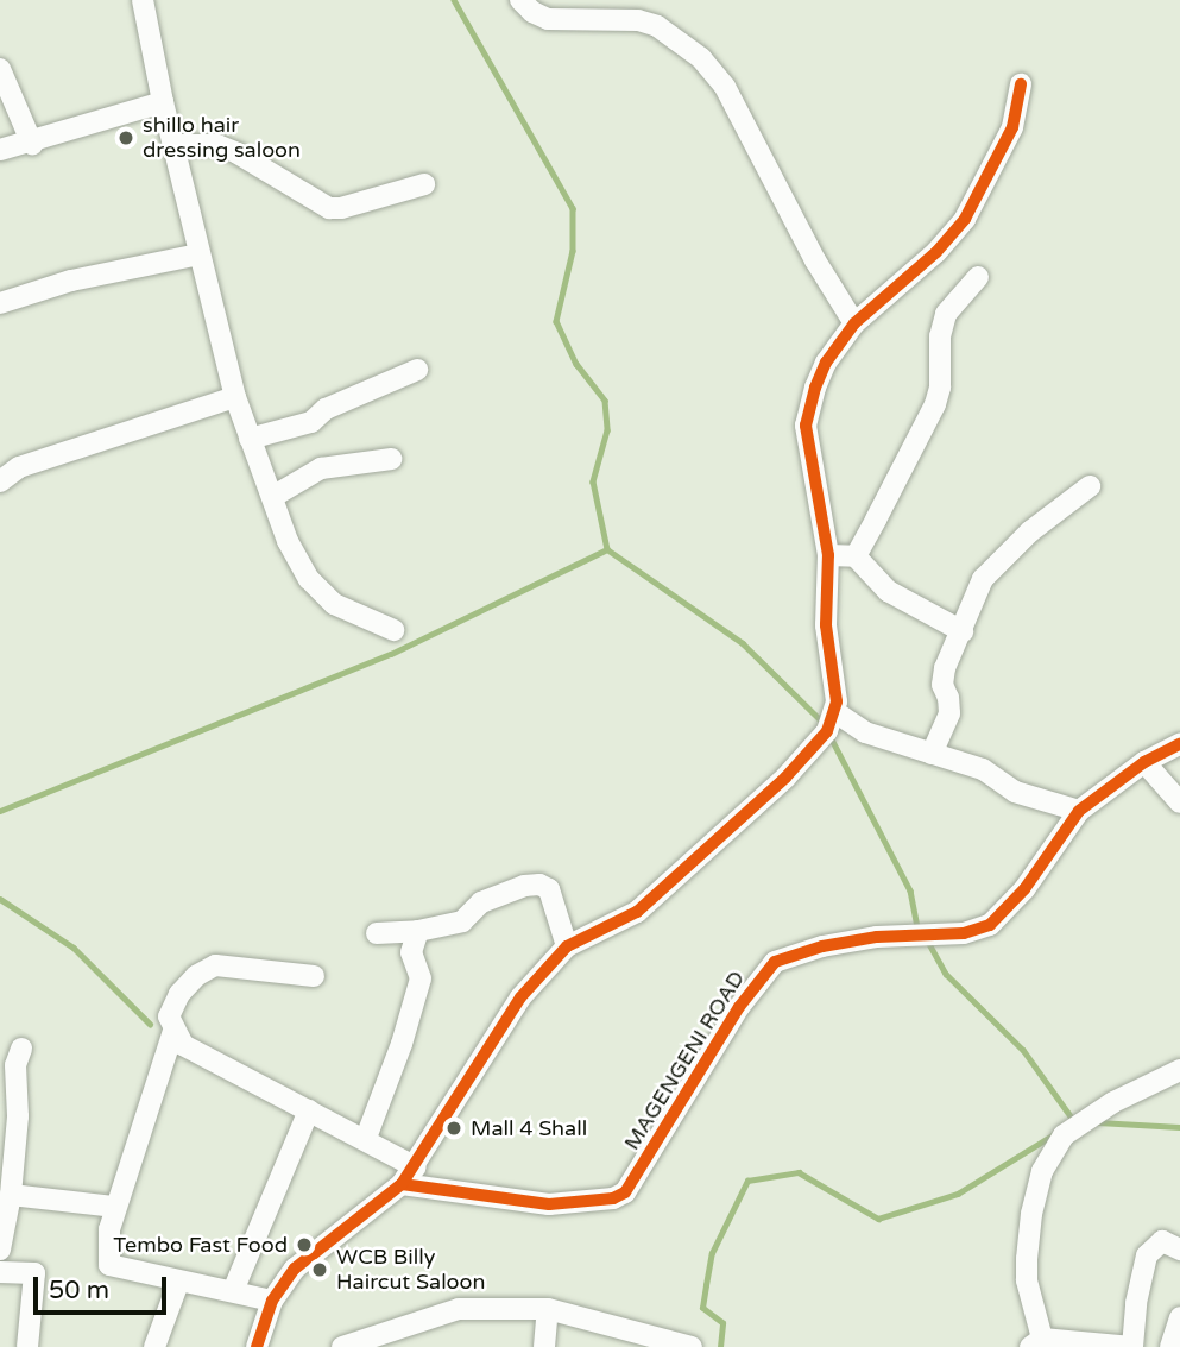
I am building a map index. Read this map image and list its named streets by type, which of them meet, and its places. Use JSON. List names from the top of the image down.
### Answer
{
  "streets": {
    "street": ["MAGENGENI ROAD"]
  },
  "places": [
    "shillo hair dressing saloon",
    "Mall 4 Shall",
    "Tembo Fast Food",
    "WCB Billy Haircut Saloon"
  ],
  "scale_bar": "50 m"
}
